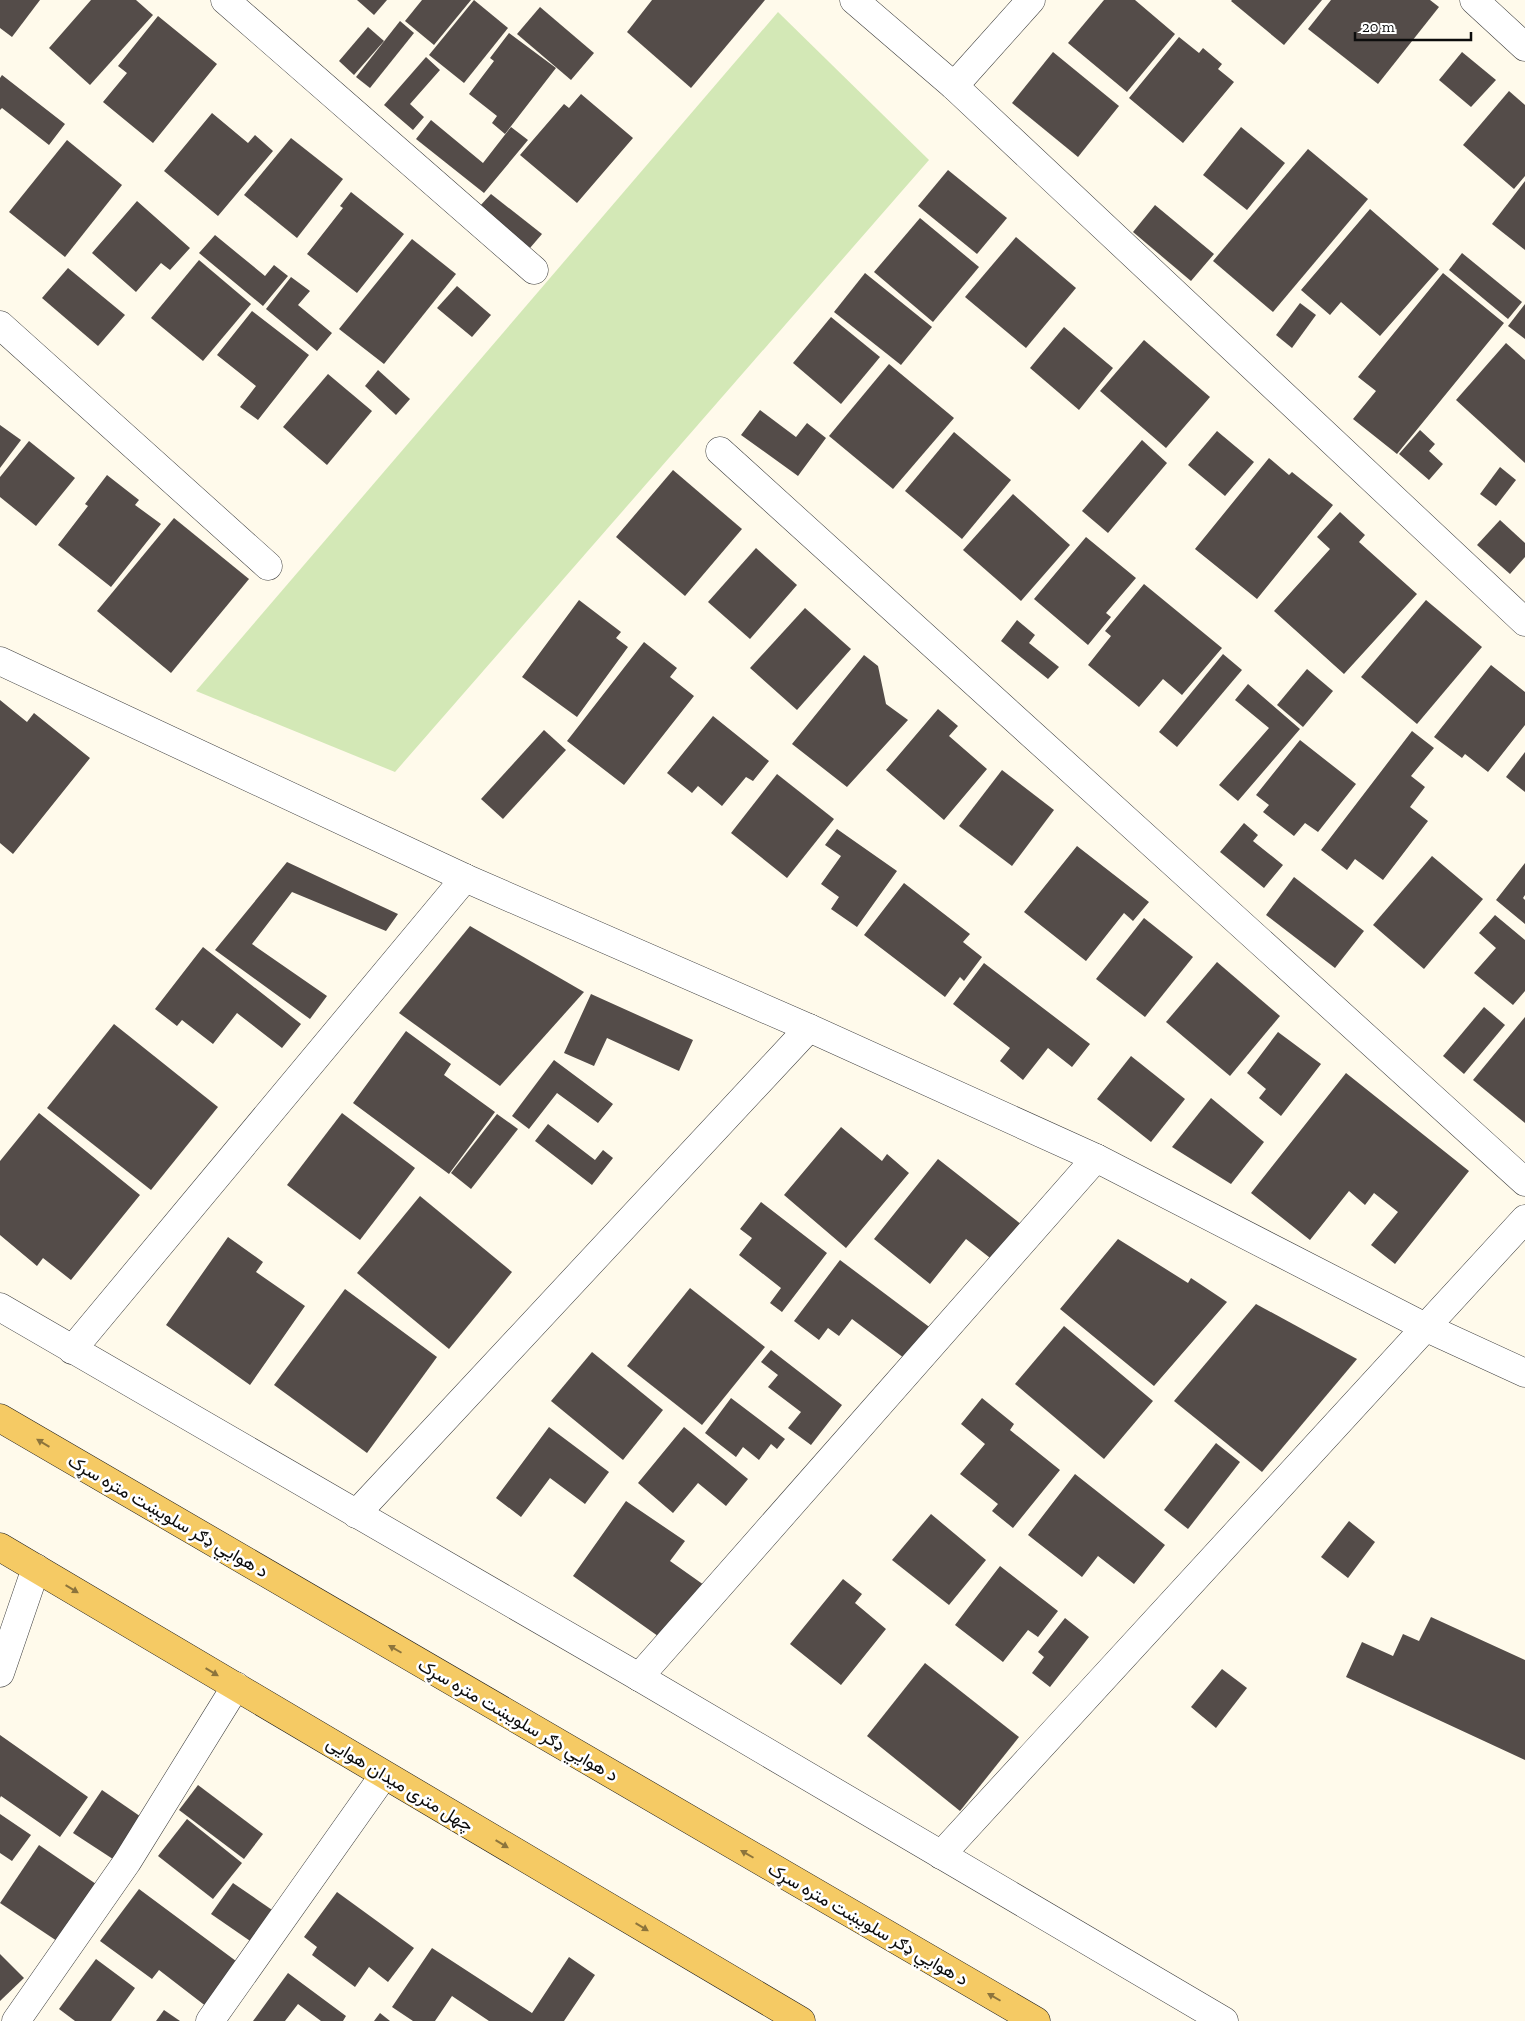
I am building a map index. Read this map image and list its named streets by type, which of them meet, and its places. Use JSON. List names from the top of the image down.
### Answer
{
  "streets": {
    "main road": ["د هوايي ډګر سلویښت متره سړک", "چهل متری میدان هوایی"]
  },
  "one_way": ["د هوايي ډګر سلویښت متره سړک", "چهل متری میدان هوایی"],
  "scale_bar": "20 m"
}
